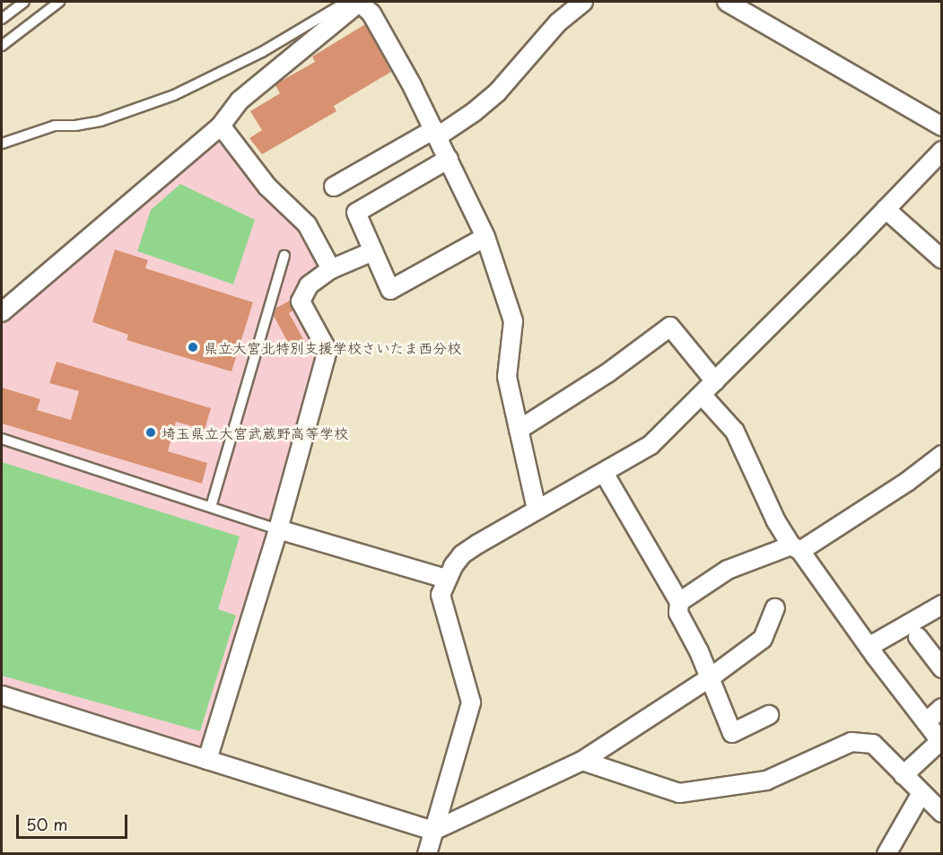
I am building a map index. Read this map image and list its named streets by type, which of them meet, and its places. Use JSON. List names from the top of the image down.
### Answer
{
  "places": ["県立大宮北特別支援学校さいたま西分校", "埼玉県立大宮武蔵野高等学校"],
  "scale_bar": "50 m"
}
